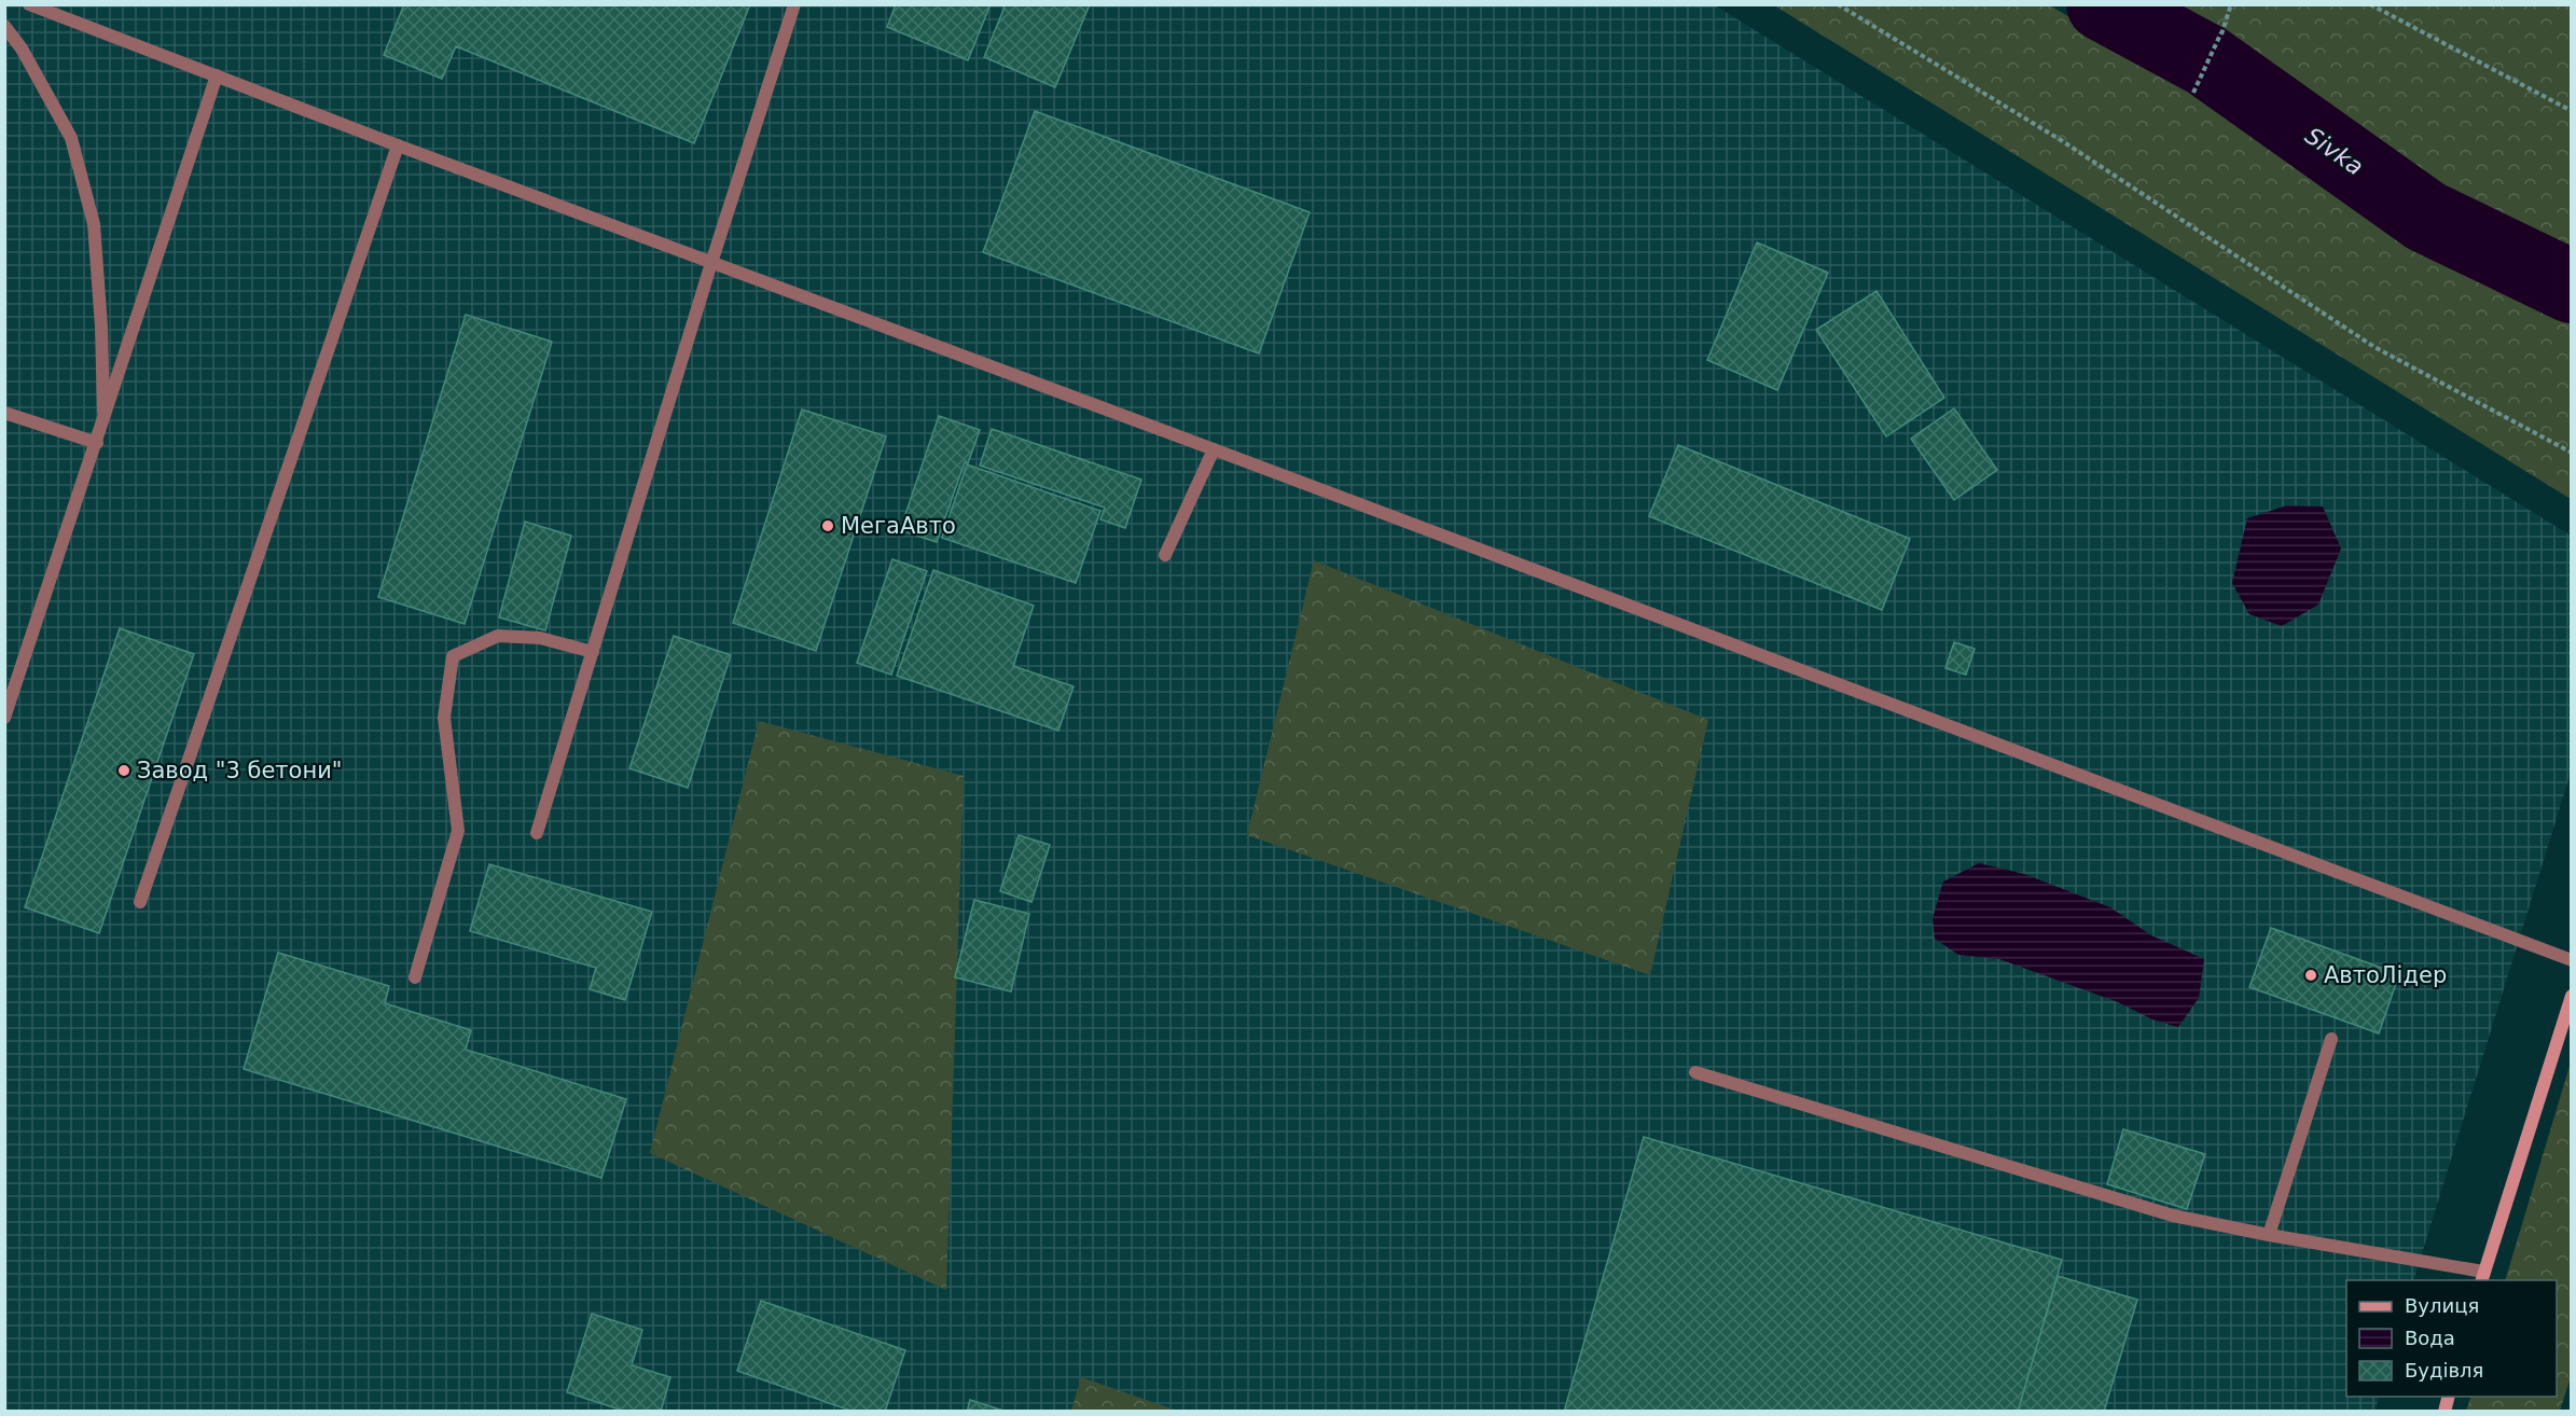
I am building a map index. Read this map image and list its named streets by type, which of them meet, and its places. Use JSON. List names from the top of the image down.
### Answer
{
  "water": ["Sivka"],
  "places": ["МегаАвто", "Завод \"3 бетони\"", "АвтоЛідер"],
  "legend": ["Вулиця", "Вода", "Будівля"]
}
